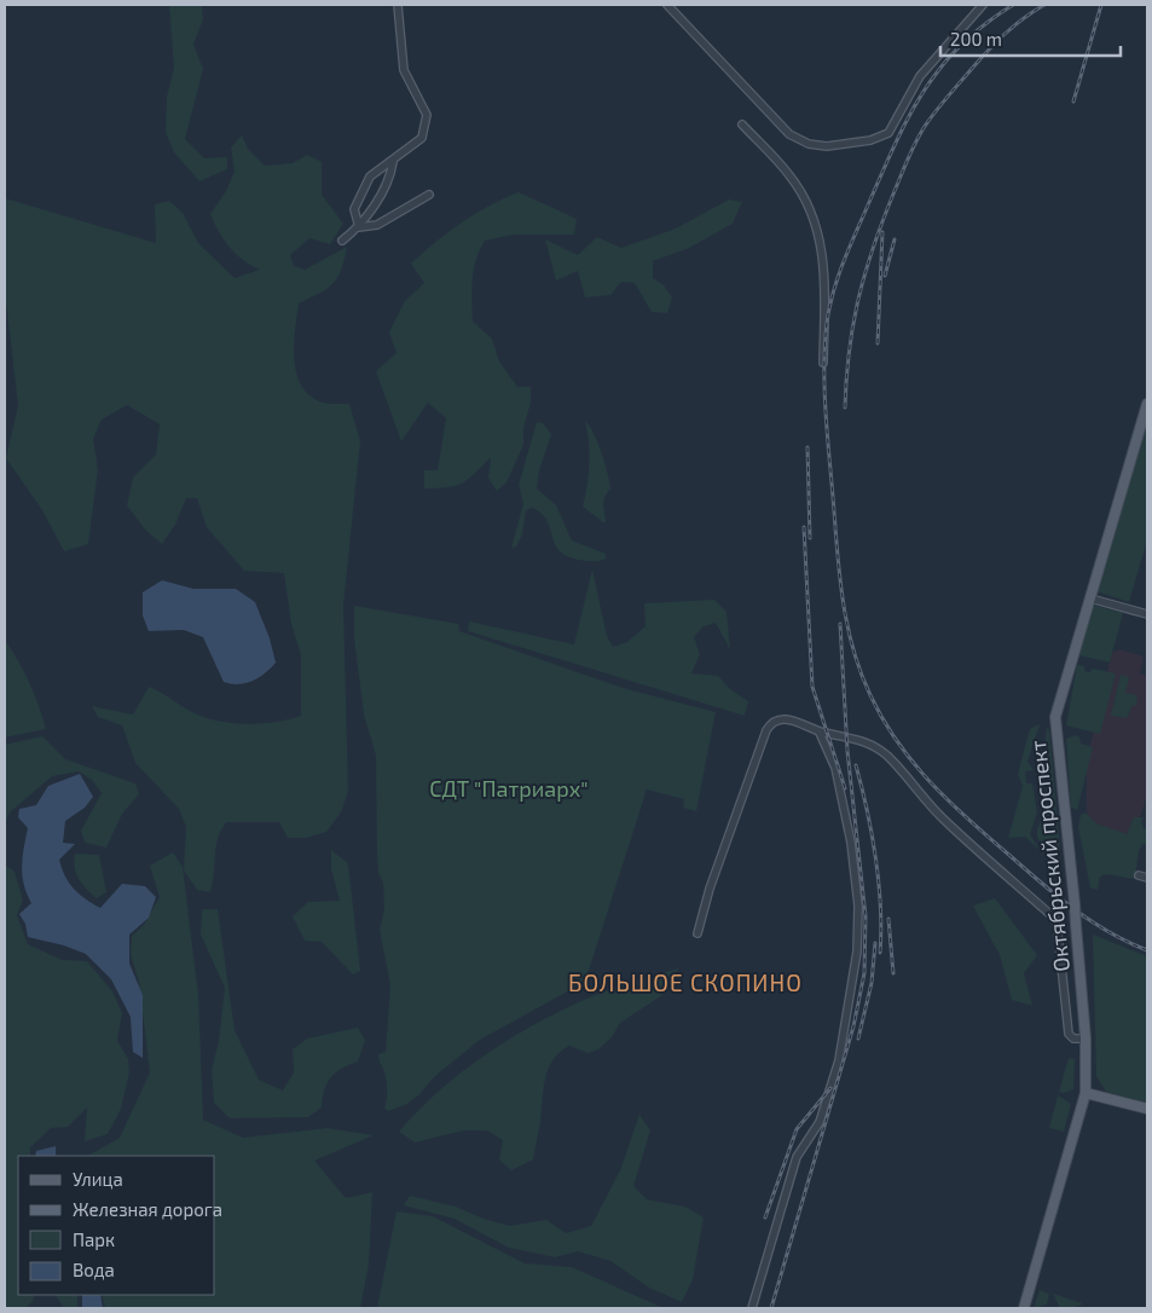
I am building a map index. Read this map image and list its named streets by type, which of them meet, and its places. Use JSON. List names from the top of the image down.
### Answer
{
  "streets": {
    "main road": ["Октябрьский проспект"]
  },
  "districts": ["БОЛЬШОЕ СКОПИНО"],
  "parks": ["СДТ \"Патриарх\""],
  "legend": [
    "Улица",
    "Железная дорога",
    "Парк",
    "Вода"
  ],
  "scale_bar": "200 m"
}
